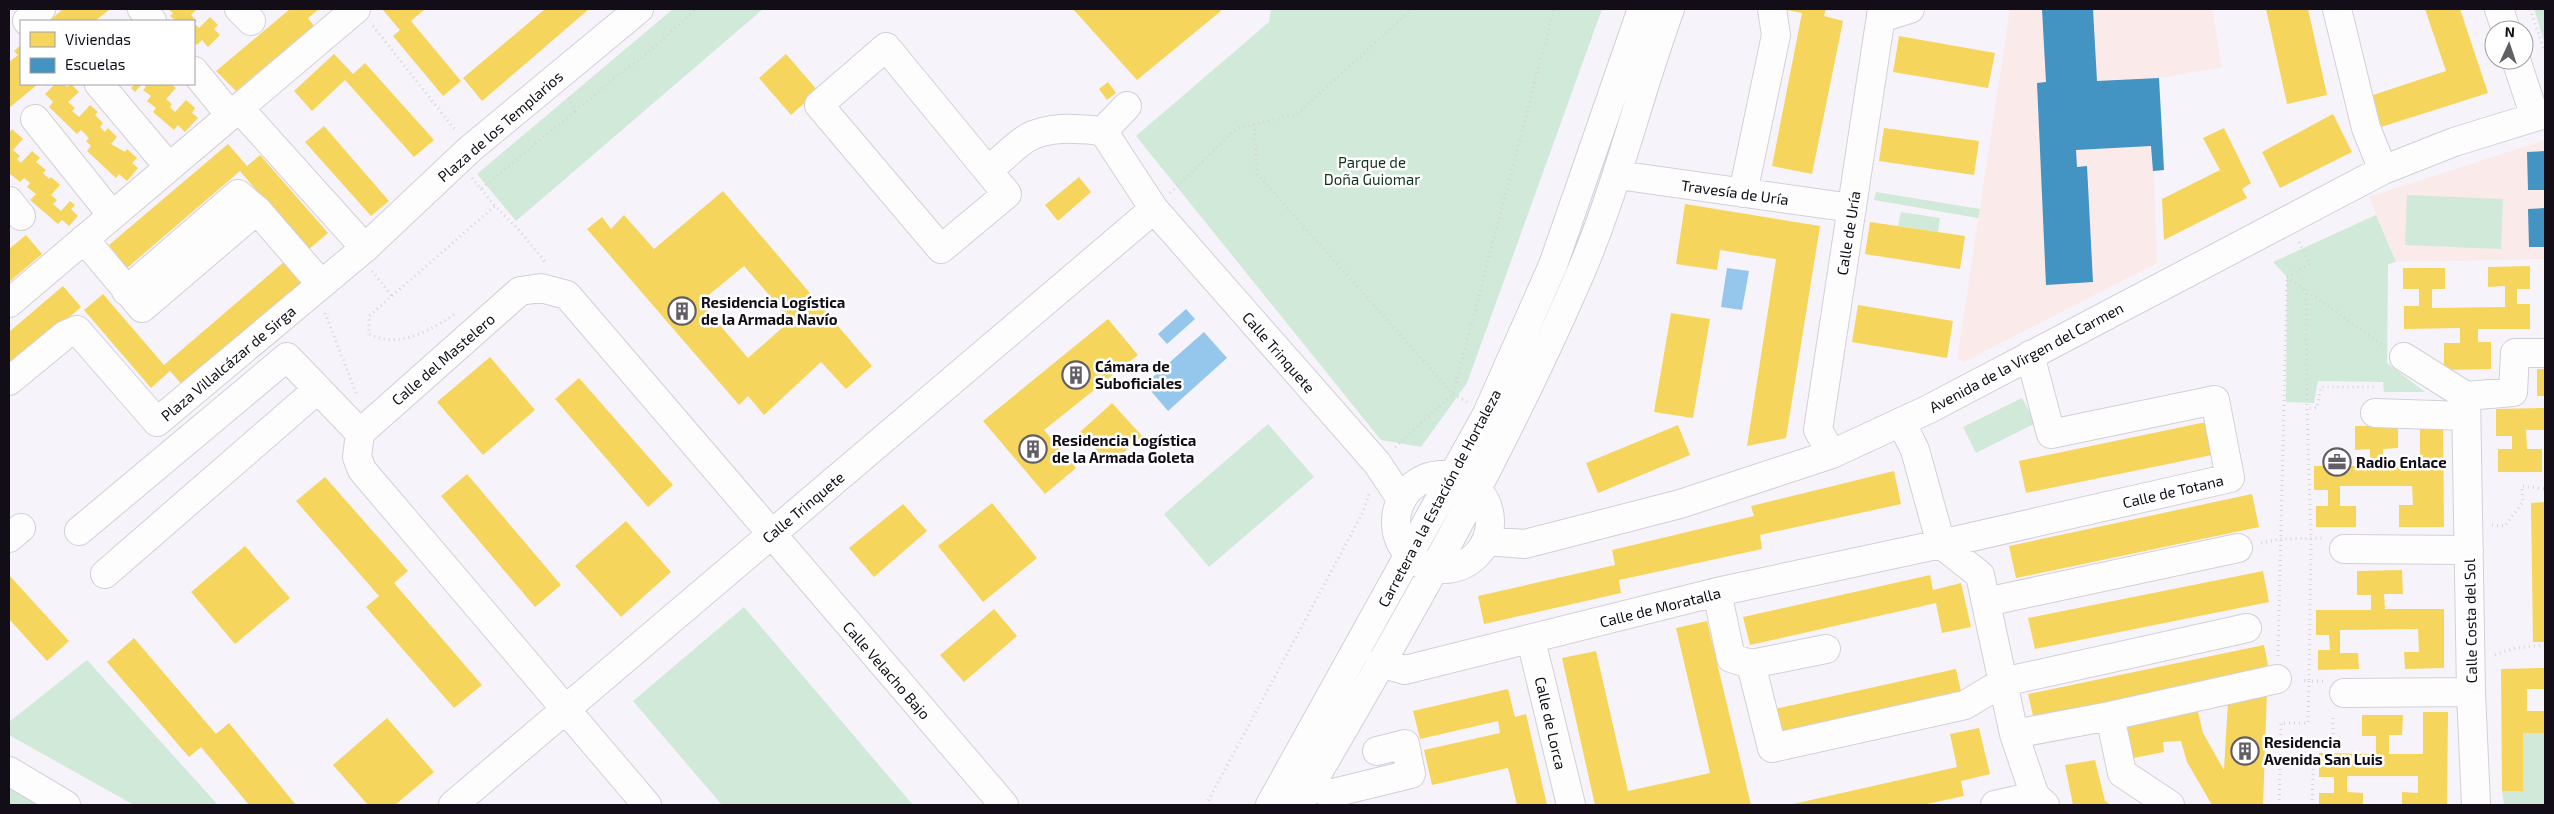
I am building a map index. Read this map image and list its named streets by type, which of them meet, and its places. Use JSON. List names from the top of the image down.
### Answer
{
  "streets": {
    "street": [
      "Plaza de los Templarios",
      "Travesía de Uría",
      "Calle de Uría",
      "Calle Trinquete",
      "Avenida de la Virgen del Carmen",
      "Calle del Mastelero",
      "Plaza Villalcázar de Sirga",
      "Calle de Totana",
      "Carretera a la Estación de Hortaleza",
      "Calle de Moratalla",
      "Calle Costa del Sol",
      "Calle Velacho Bajo",
      "Calle de Lorca"
    ]
  },
  "crossings": [
    ["Plaza de los Templarios", "Plaza Villalcázar de Sirga"],
    ["Travesía de Uría", "Calle de Uría"],
    ["Travesía de Uría", "Carretera a la Estación de Hortaleza"],
    ["Calle de Uría", "Avenida de la Virgen del Carmen"],
    ["Calle Trinquete", "Calle del Mastelero"],
    ["Calle Trinquete", "Calle Velacho Bajo"],
    ["Avenida de la Virgen del Carmen", "Calle de Totana"],
    ["Calle del Mastelero", "Calle Velacho Bajo"],
    ["Calle de Totana", "Calle de Moratalla"],
    ["Carretera a la Estación de Hortaleza", "Calle de Moratalla"],
    ["Calle de Moratalla", "Calle de Lorca"]
  ],
  "parks": ["Parque de Doña Guiomar"],
  "places": {
    "building": [
      "Residencia Logística de la Armada Navío",
      "Cámara de Suboficiales",
      "Residencia Logística de la Armada Goleta",
      "Residencia Avenida San Luis"
    ],
    "office": ["Radio Enlace"]
  },
  "legend": ["Viviendas", "Escuelas"],
  "north": "top"
}
